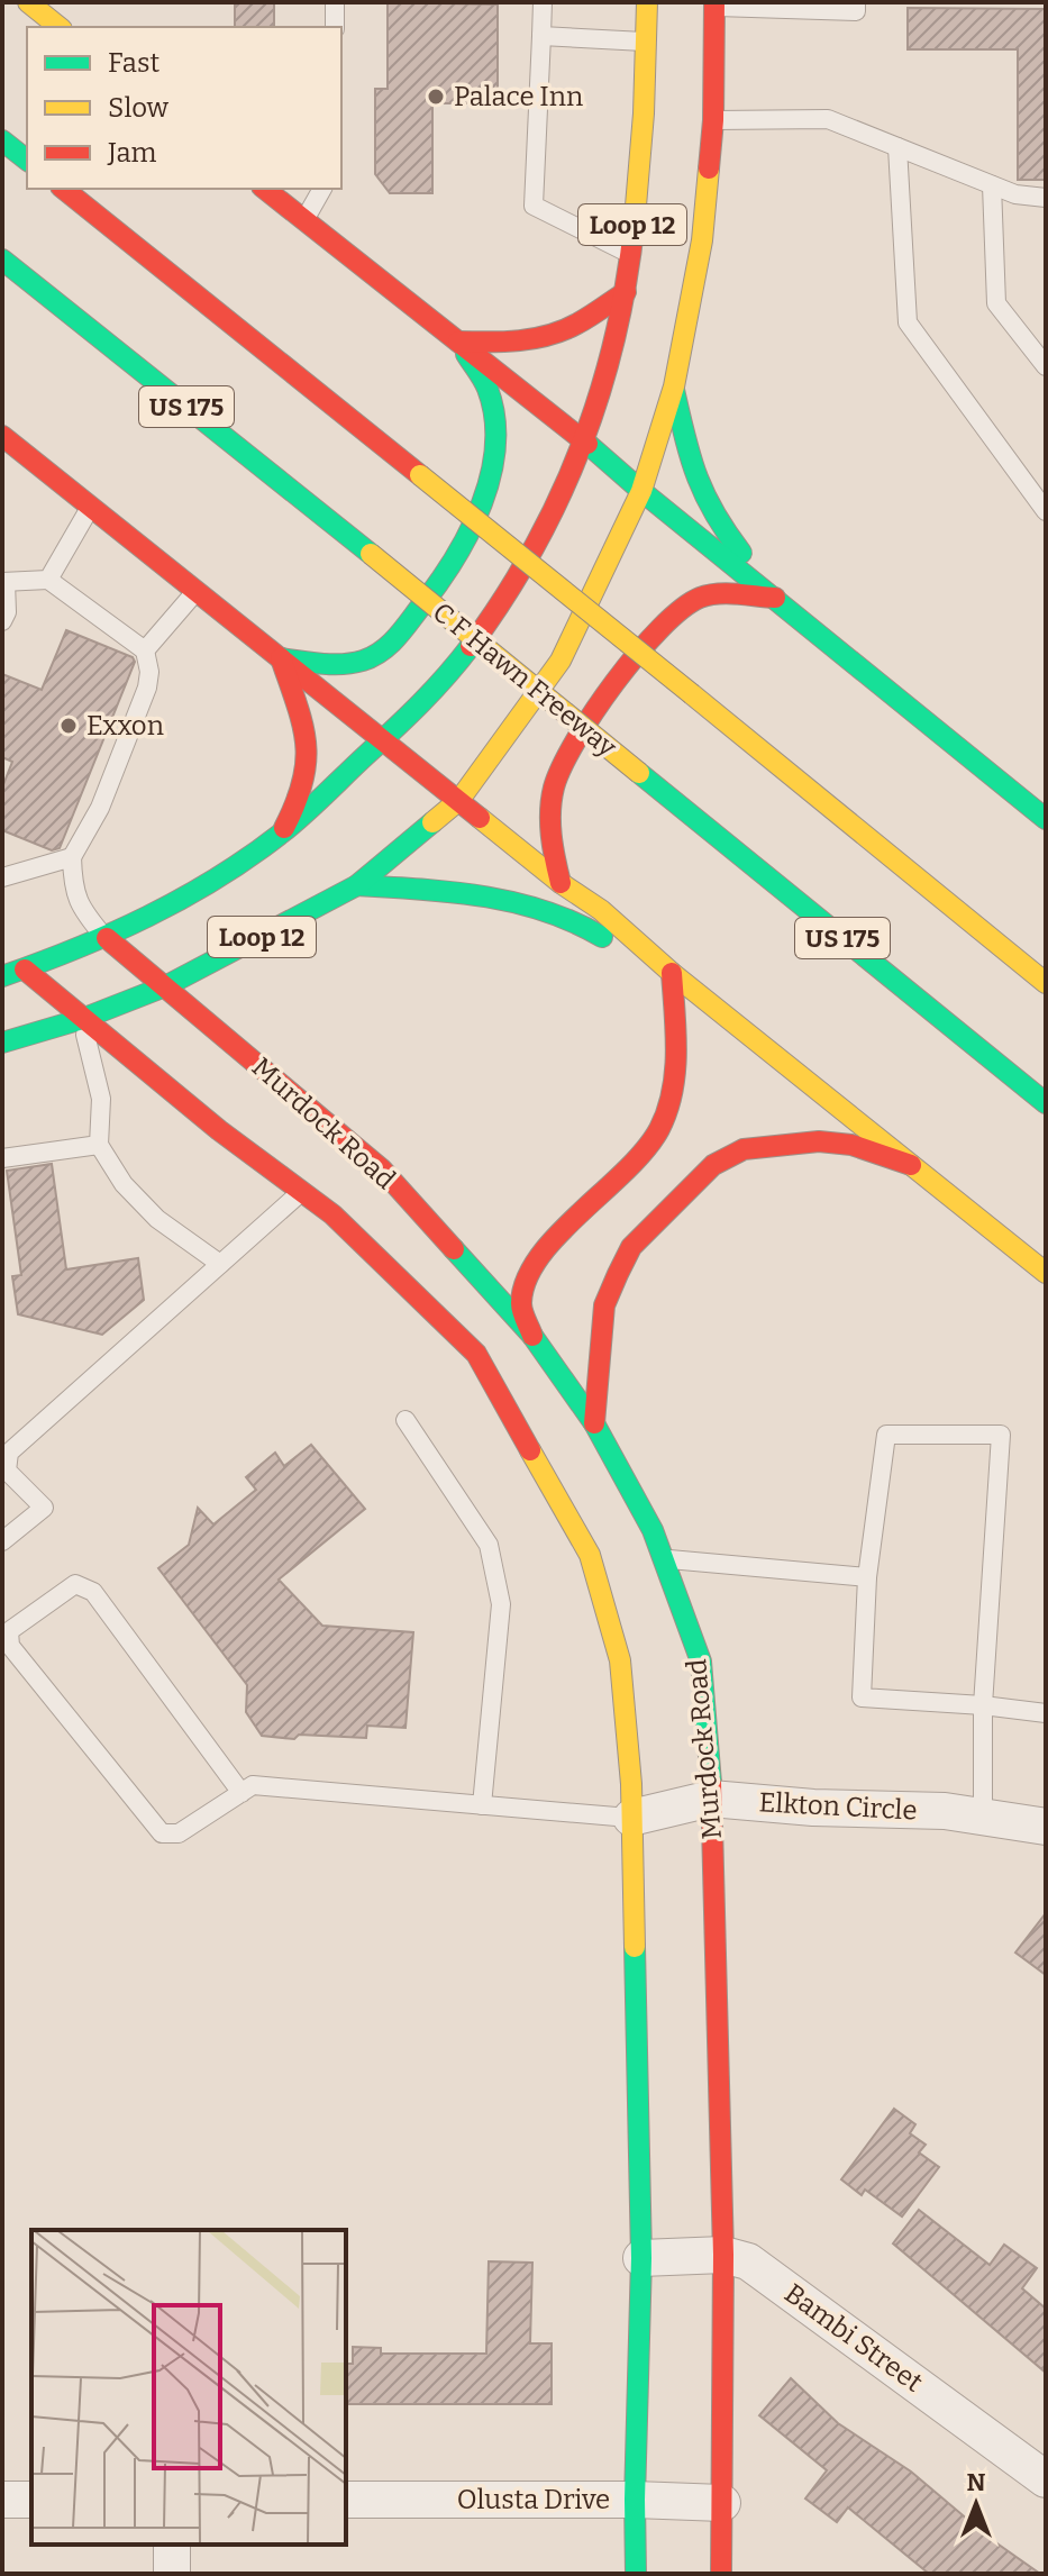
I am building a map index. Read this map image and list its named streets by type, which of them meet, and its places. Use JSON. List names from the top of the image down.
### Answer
{
  "streets": {
    "main road": [
      "Loop 12",
      "US 175",
      "C F Hawn Freeway",
      "Murdock Road"
    ],
    "street": ["Elkton Circle", "Bambi Street", "Olusta Drive"]
  },
  "crossings": [
    ["Loop 12", "Murdock Road"],
    ["Murdock Road", "Elkton Circle"],
    ["Murdock Road", "Bambi Street"],
    ["Murdock Road", "Olusta Drive"]
  ],
  "places": ["Palace Inn", "Exxon"],
  "legend": ["Fast", "Slow", "Jam"],
  "north": "top"
}
